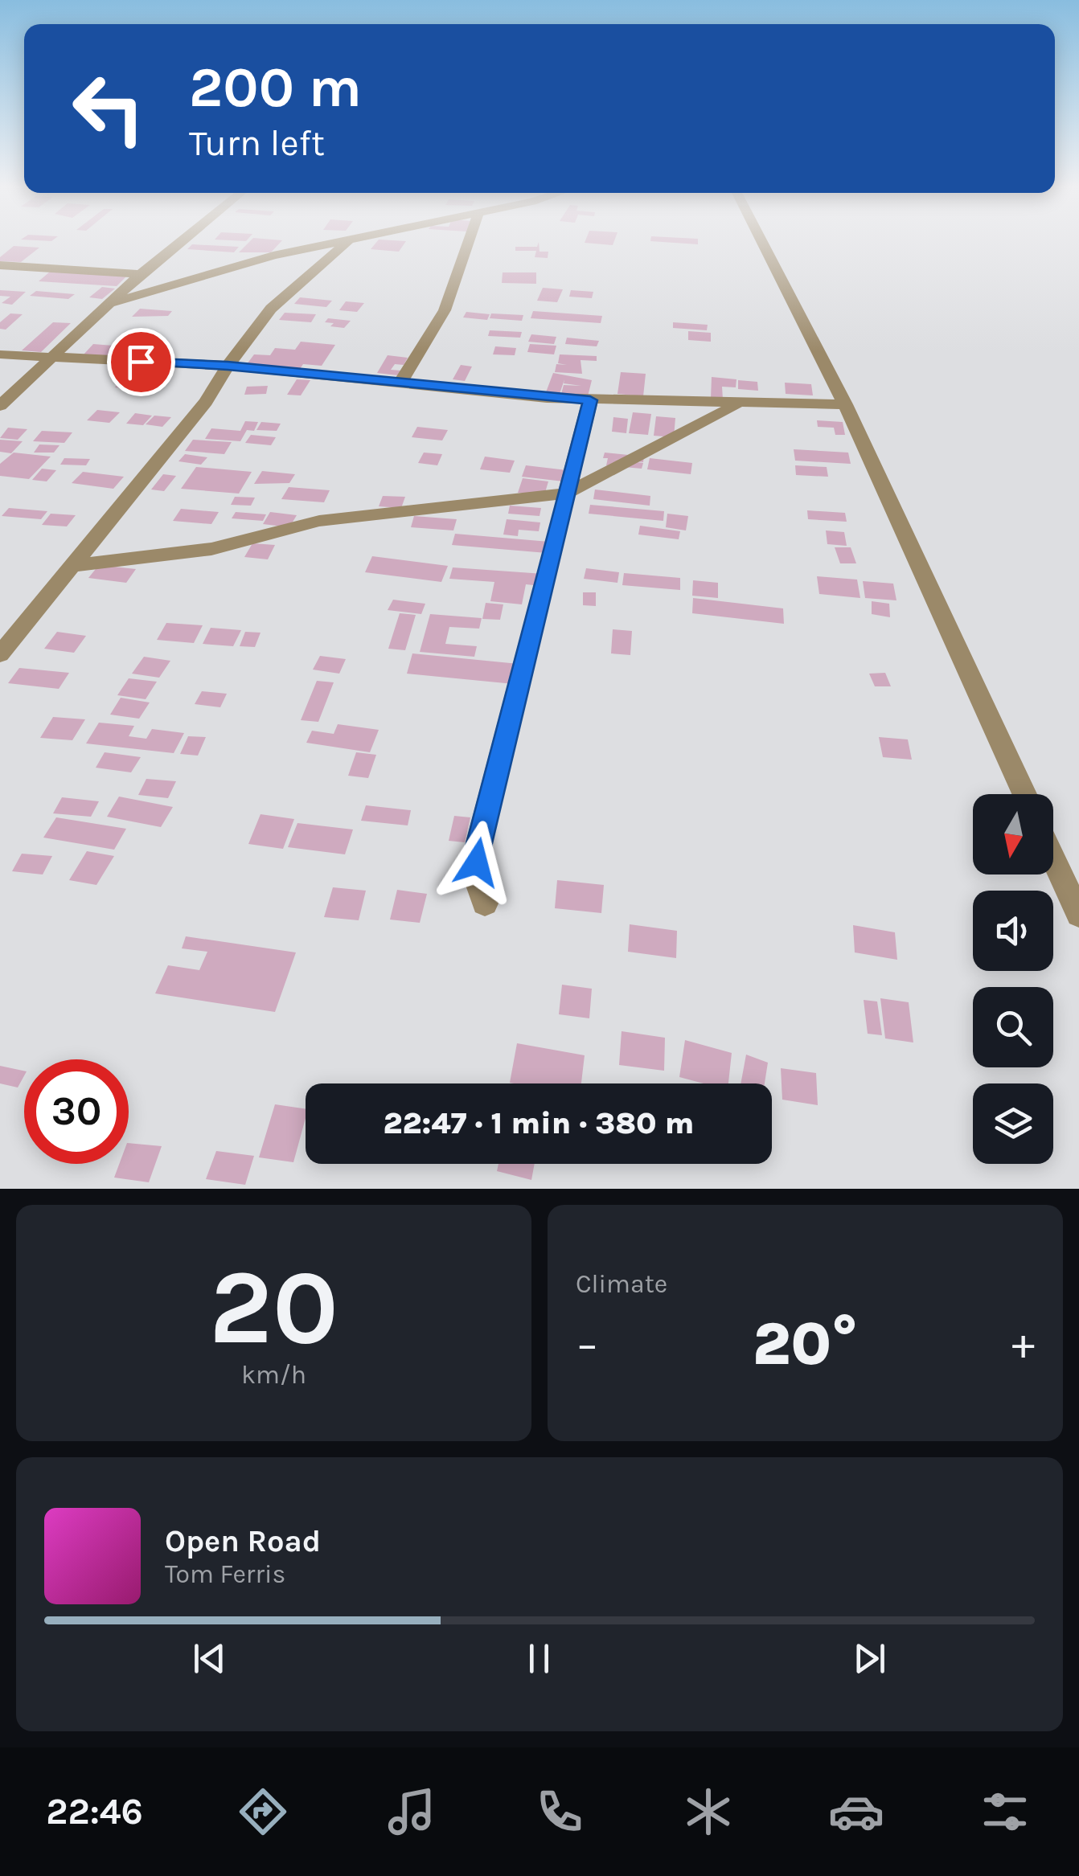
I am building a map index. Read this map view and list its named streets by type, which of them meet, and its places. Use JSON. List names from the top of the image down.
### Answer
{
  "north": "bottom",
  "page": {
    "turn": ["200 m", "Turn left"],
    "limit": "30",
    "trip": "22:47 · 1 min · 380 m",
    "tile": [
      ["20", "km/h"],
      "Climate"
    ],
    "heat": ["−", "20°", "+"],
    "song": ["Open Road", "Tom Ferris"],
    "tabs": "22:46"
  }
}
